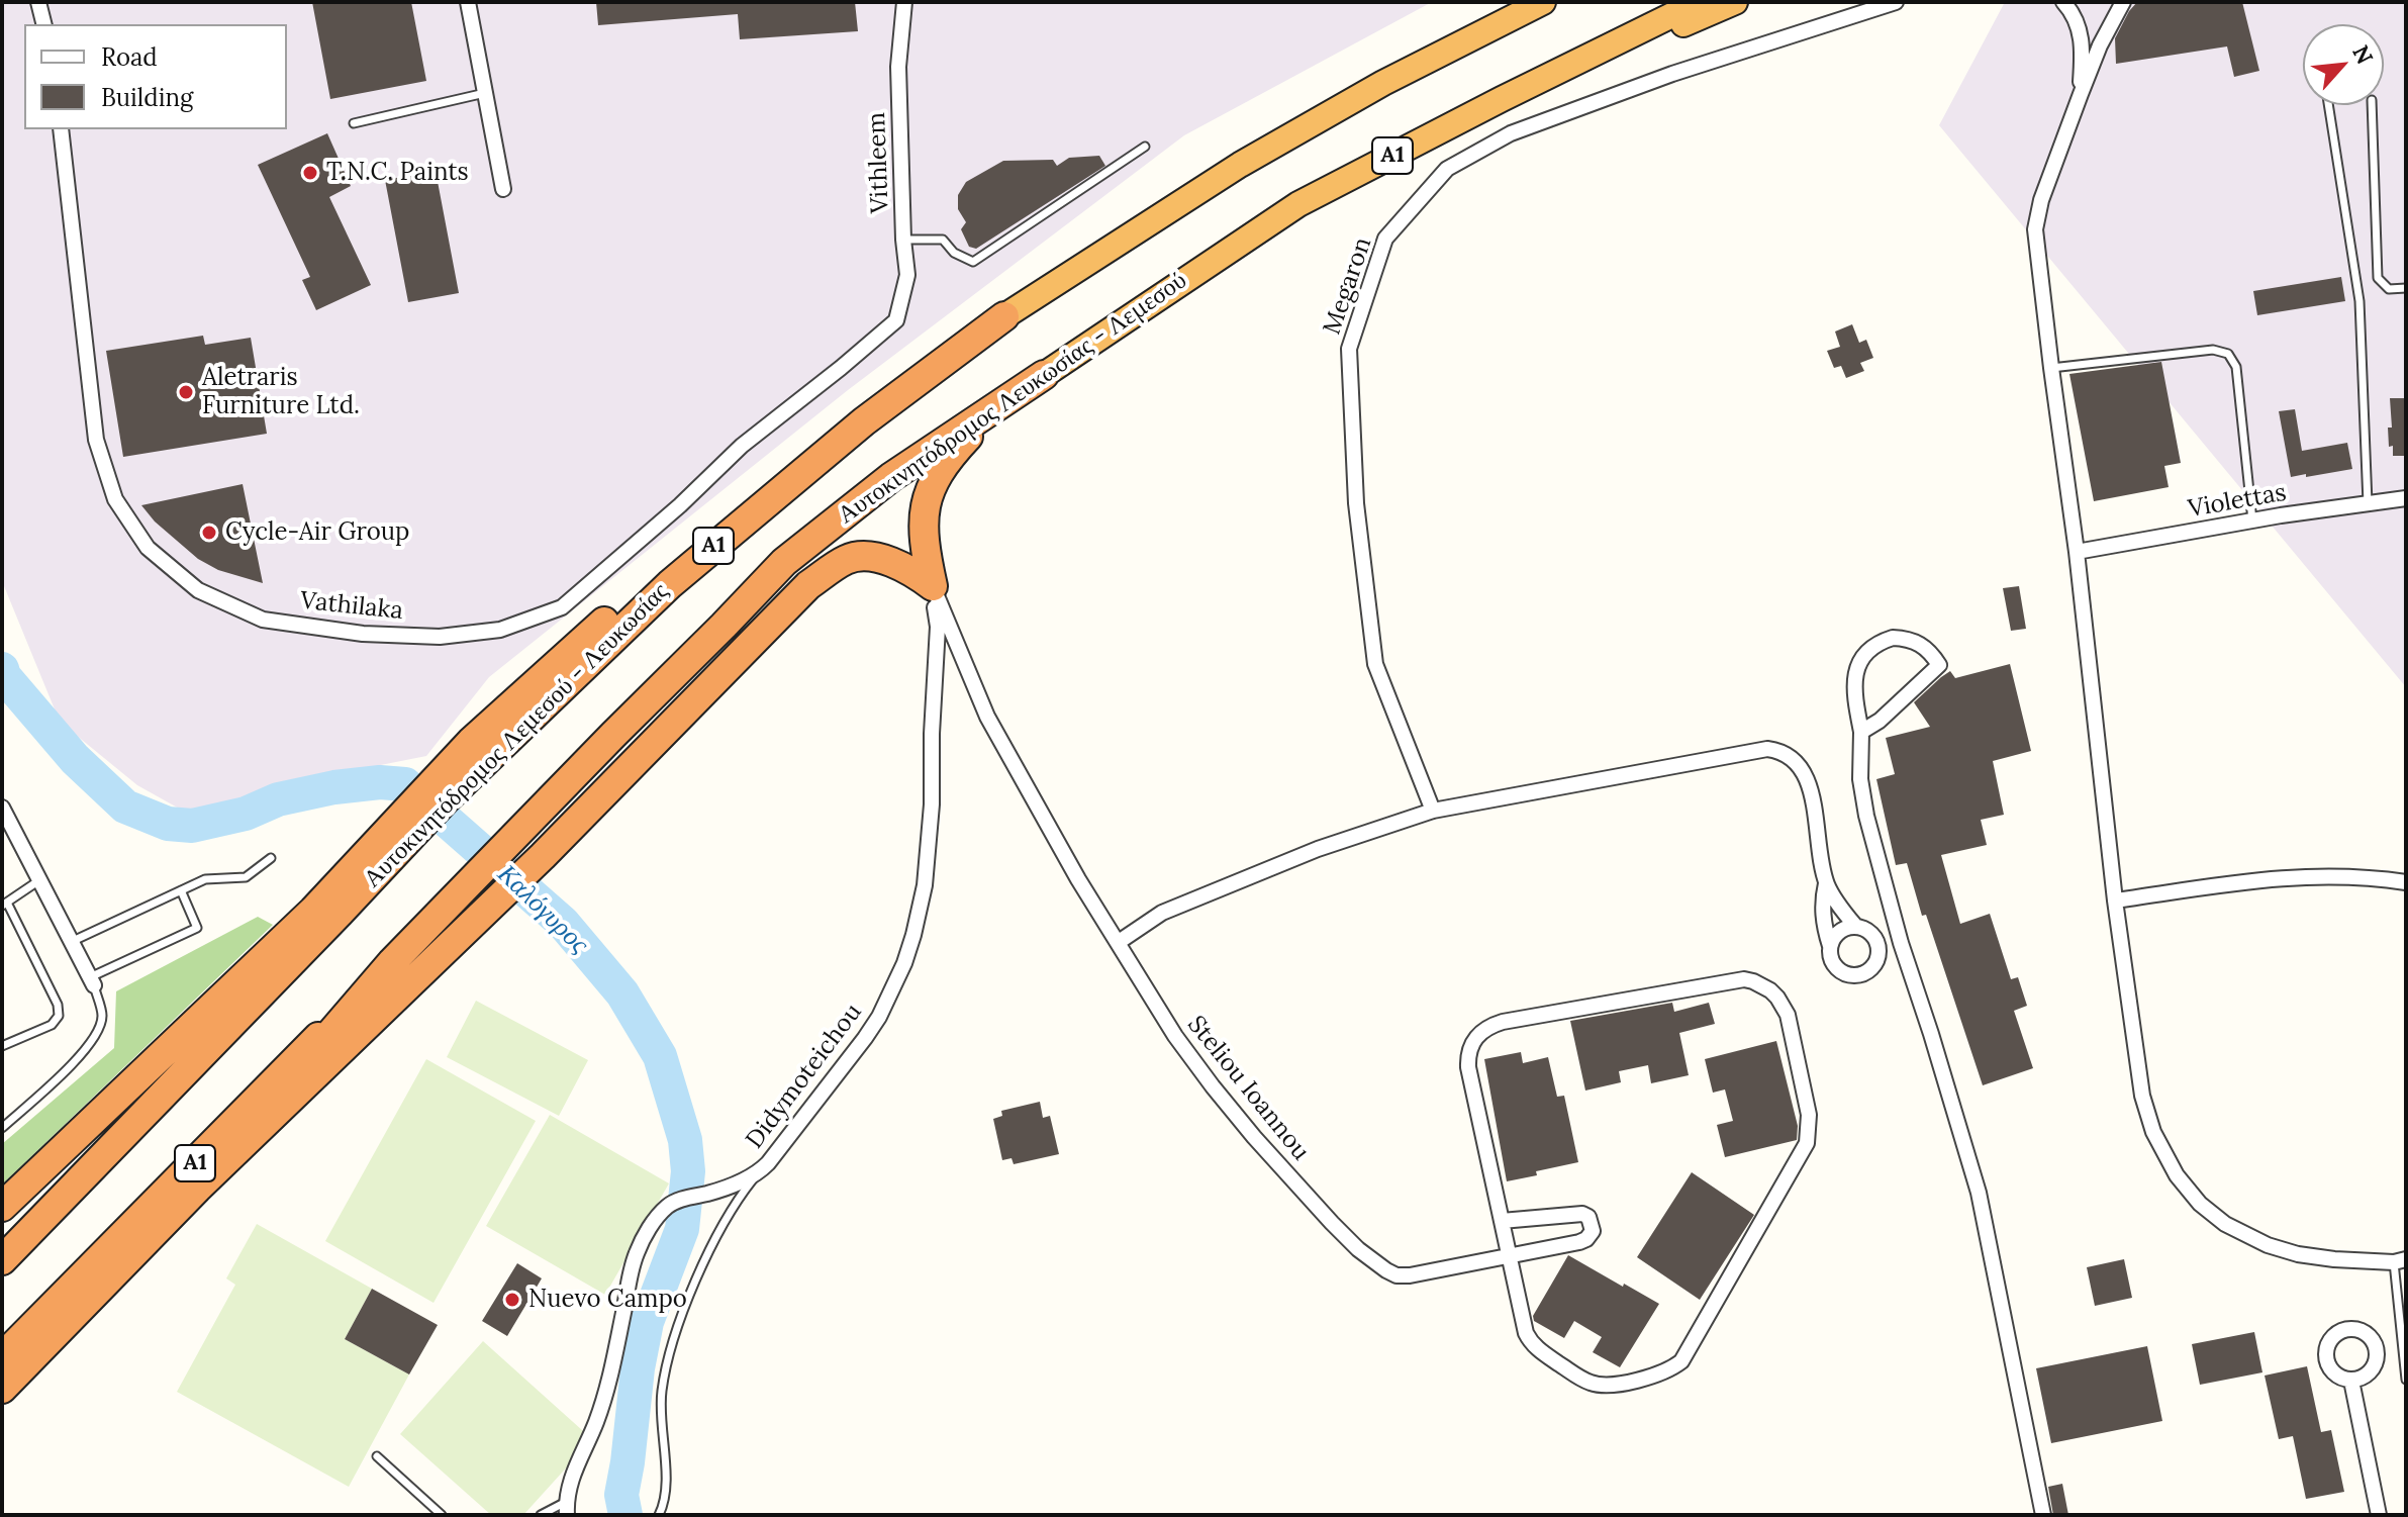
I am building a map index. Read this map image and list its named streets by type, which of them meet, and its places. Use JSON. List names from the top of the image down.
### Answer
{
  "streets": {
    "highway": ["A1", "Αυτοκινητόδρομος Λευκωσίας - Λεμεσού", "Αυτοκινητόδρομος Λεμεσού - Λευκωσίας"],
    "street": [
      "Vithleem",
      "Megaron",
      "Violettas",
      "Vathilaka",
      "Didymoteichou",
      "Steliou Ioannou"
    ]
  },
  "crossings": [
    ["Vithleem", "Vathilaka"],
    ["Didymoteichou", "Steliou Ioannou"]
  ],
  "water": ["Καλόγυρος"],
  "places": [
    "T.N.C. Paints",
    "Aletraris Furniture Ltd.",
    "Cycle-Air Group",
    "Nuevo Campo"
  ],
  "legend": ["Road", "Building"],
  "north": "top right"
}
